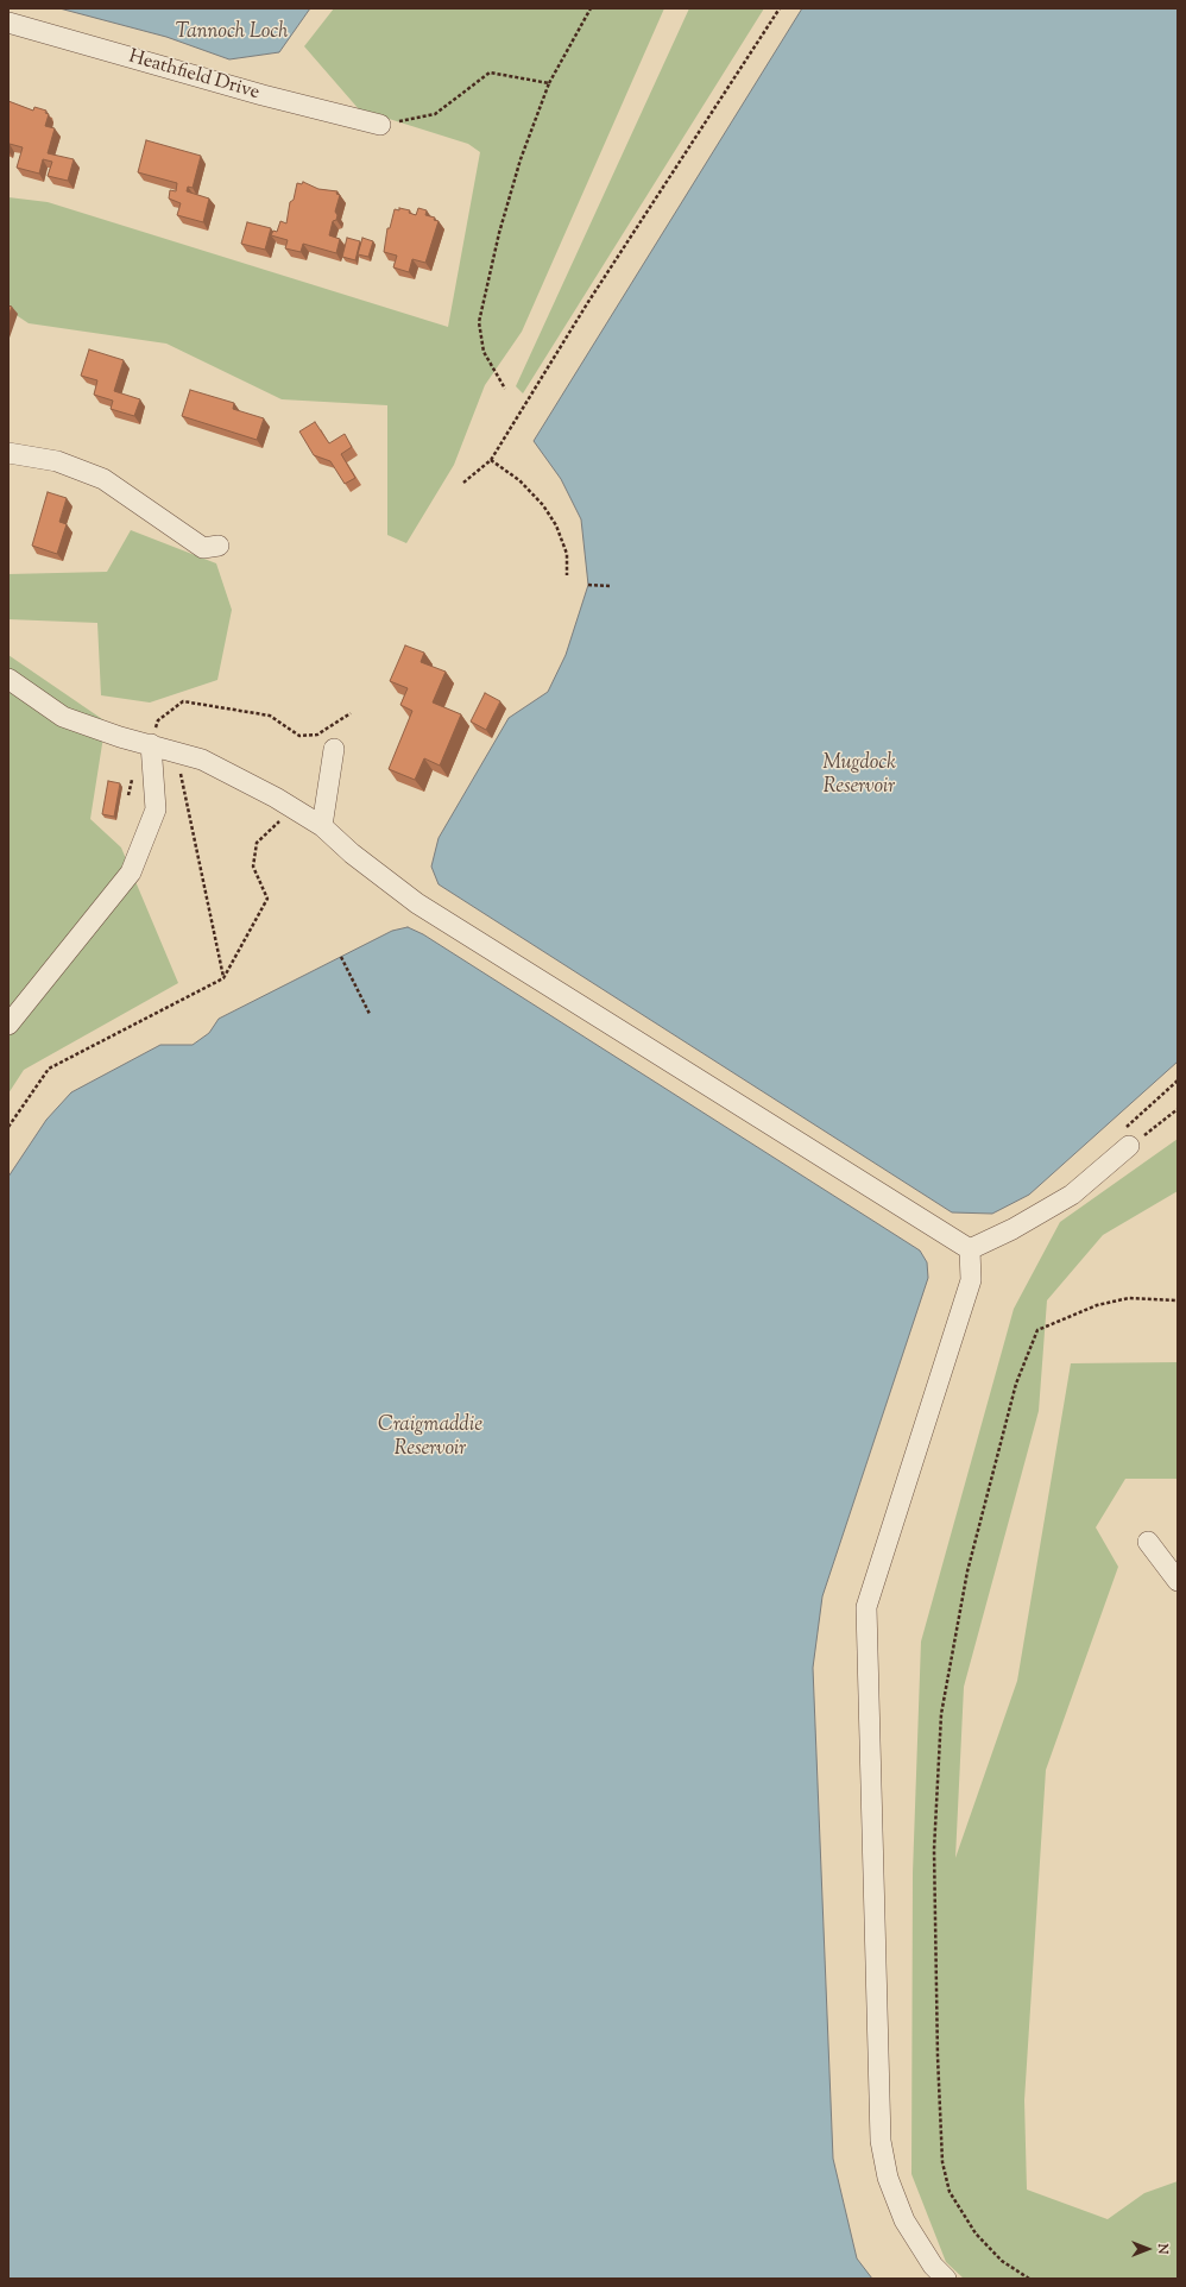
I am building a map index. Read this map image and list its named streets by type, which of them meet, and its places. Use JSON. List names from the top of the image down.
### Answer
{
  "streets": {
    "street": ["Heathfield Drive"]
  },
  "water": ["Tannoch Loch", "Mugdock Reservoir", "Craigmaddie Reservoir"],
  "north": "right"
}
